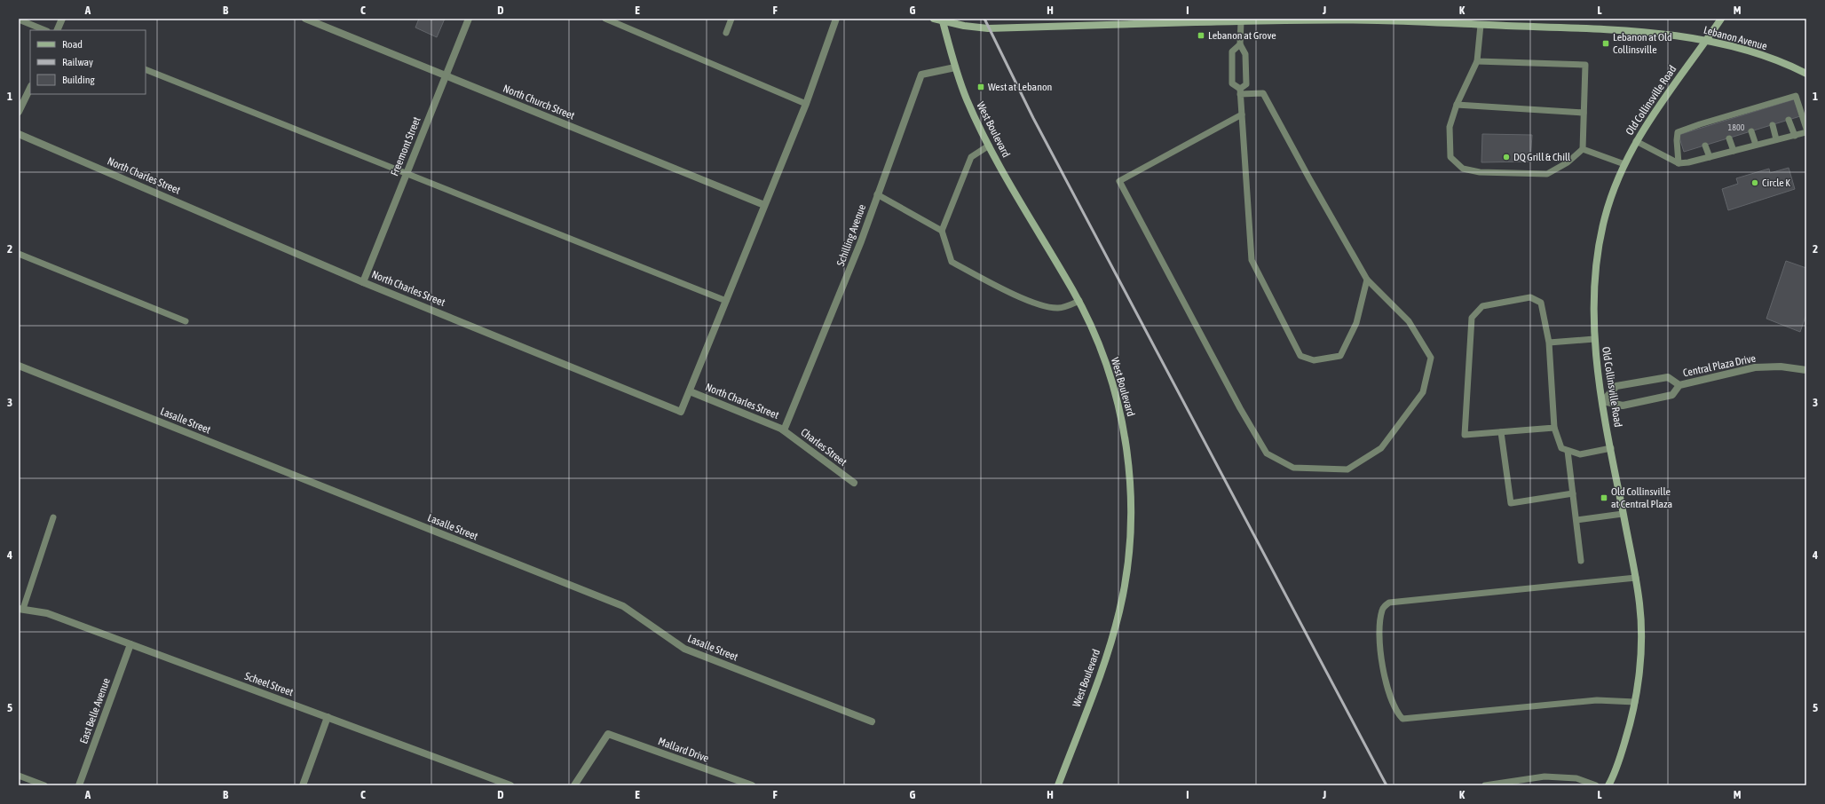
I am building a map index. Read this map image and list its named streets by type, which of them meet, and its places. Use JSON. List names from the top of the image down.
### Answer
{
  "streets": {
    "street": [
      "Lebanon Avenue",
      "Old Collinsville Road",
      "North Church Street",
      "West Boulevard",
      "Freemont Street",
      "North Charles Street",
      "Schilling Avenue",
      "Central Plaza Drive",
      "Lasalle Street",
      "Charles Street",
      "Scheel Street",
      "East Belle Avenue",
      "Mallard Drive"
    ]
  },
  "crossings": [
    ["Lebanon Avenue", "Old Collinsville Road"],
    ["Lebanon Avenue", "West Boulevard"],
    ["Old Collinsville Road", "Central Plaza Drive"],
    ["North Church Street", "Freemont Street"],
    ["West Boulevard", "Schilling Avenue"],
    ["Freemont Street", "North Charles Street"],
    ["North Charles Street", "Schilling Avenue"],
    ["North Charles Street", "Charles Street"],
    ["Schilling Avenue", "Charles Street"],
    ["Scheel Street", "East Belle Avenue"]
  ],
  "places": {
    "transit": [
      "Lebanon at Grove",
      "Lebanon at Old Collinsville",
      "West at Lebanon",
      "Old Collinsville at Central Plaza"
    ],
    "other": ["DQ Grill & Chill", "Circle K"]
  },
  "house_numbers": ["1800"],
  "legend": ["Road", "Railway", "Building"],
  "grid": {
    "columns": [
      "A",
      "B",
      "C",
      "D",
      "E",
      "F",
      "G",
      "H",
      "I",
      "J",
      "K",
      "L",
      "M"
    ],
    "rows": [
      "1",
      "2",
      "3",
      "4",
      "5"
    ]
  }
}
